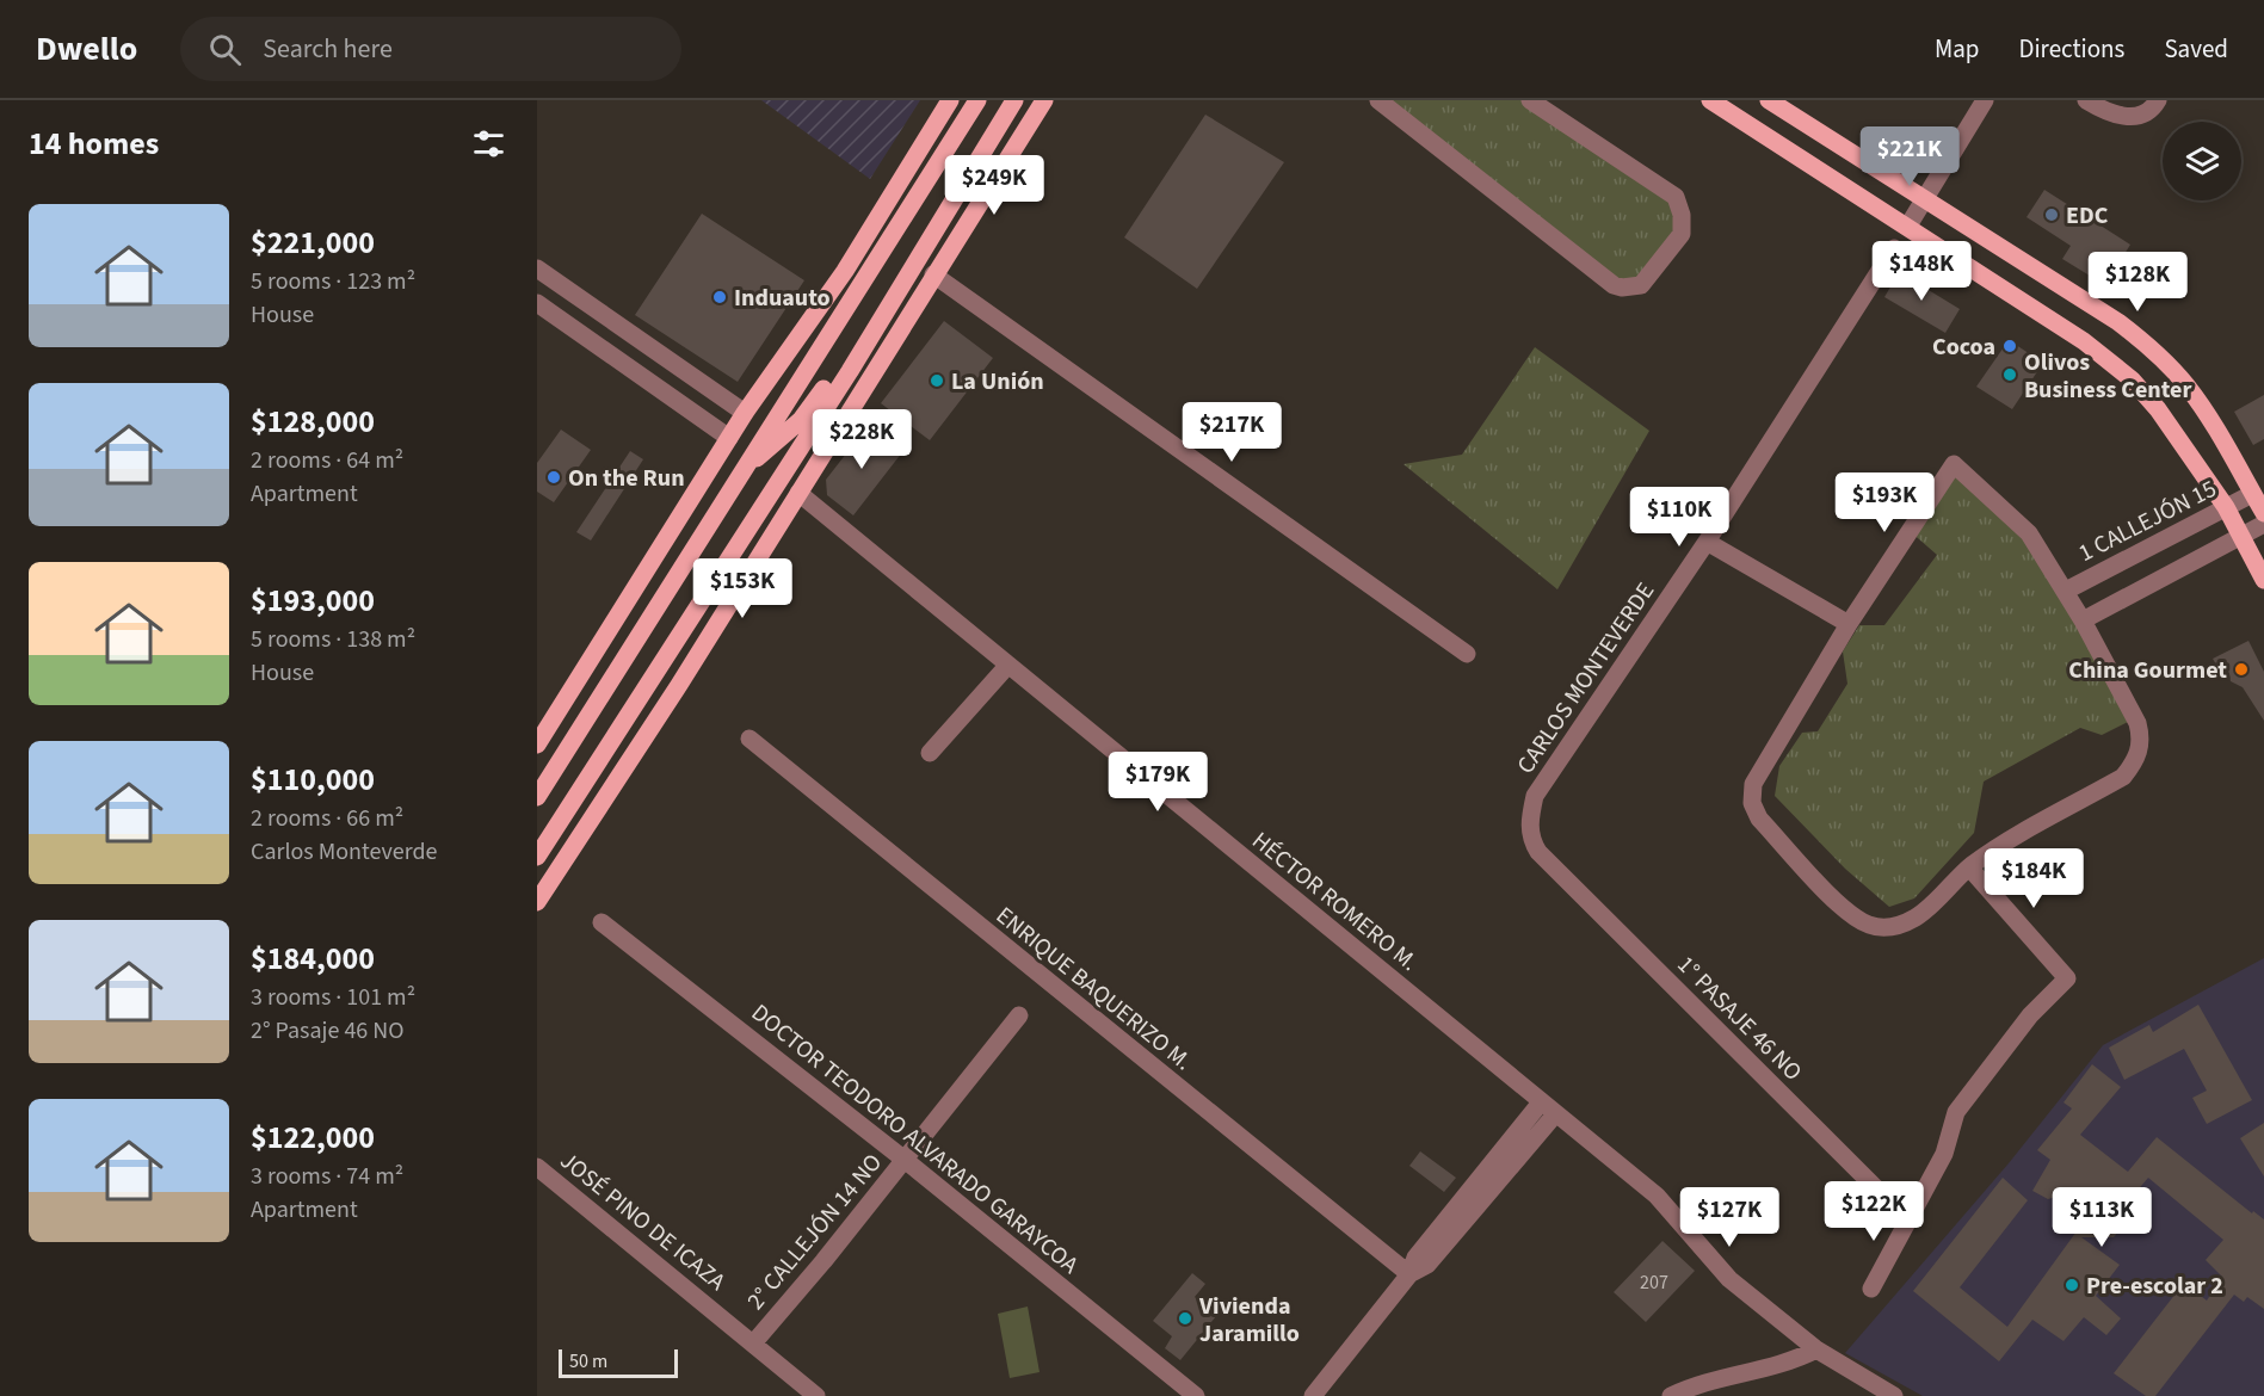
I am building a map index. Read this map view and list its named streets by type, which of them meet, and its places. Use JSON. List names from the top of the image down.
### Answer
{
  "streets": {
    "street": [
      "1 CALLEJÓN 15",
      "CARLOS MONTEVERDE",
      "HÉCTOR ROMERO M.",
      "ENRIQUE BAQUERIZO M.",
      "1° PASAJE 46 NO",
      "DOCTOR TEODORO ALVARADO GARAYCOA",
      "JOSÉ PINO DE ICAZA",
      "2° CALLEJÓN 14 NO"
    ]
  },
  "crossings": [
    ["CARLOS MONTEVERDE", "1° PASAJE 46 NO"],
    ["DOCTOR TEODORO ALVARADO GARAYCOA", "2° CALLEJÓN 14 NO"],
    ["JOSÉ PINO DE ICAZA", "2° CALLEJÓN 14 NO"]
  ],
  "places": [
    "EDC",
    "Induauto",
    "Cocoa",
    "Olivos Business Center",
    "La Unión",
    "On the Run",
    "China Gourmet",
    "Pre-escolar 2",
    "Vivienda Jaramillo"
  ],
  "house_numbers": ["207"],
  "scale_bar": "50 m",
  "page": {
    "header": "Dwello",
    "search": "Search here",
    "nav": ["Map", "Directions", "Saved"],
    "heading": "14 homes",
    "price": [
      "$221K",
      "$249K",
      "$148K",
      "$128K",
      "$217K",
      "$228K",
      "$193K",
      "$110K",
      "$153K",
      "$179K",
      "$184K",
      "$122K",
      "$127K",
      "$113K"
    ],
    "list": [
      {
        "name": "$221,000",
        "note": "5 rooms · 123 m² · House"
      },
      {
        "name": "$128,000",
        "note": "2 rooms · 64 m² · Apartment"
      },
      {
        "name": "$193,000",
        "note": "5 rooms · 138 m² · House"
      },
      {
        "name": "$110,000",
        "note": "2 rooms · 66 m² · Carlos Monteverde"
      },
      {
        "name": "$184,000",
        "note": "3 rooms · 101 m² · 2° Pasaje 46 NO"
      },
      {
        "name": "$122,000",
        "note": "3 rooms · 74 m² · Apartment"
      }
    ],
    "scale": "50 m"
  }
}
